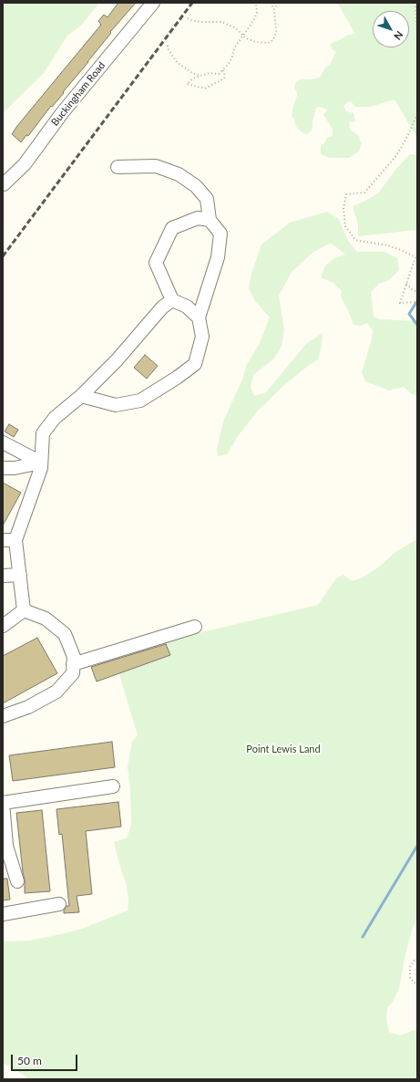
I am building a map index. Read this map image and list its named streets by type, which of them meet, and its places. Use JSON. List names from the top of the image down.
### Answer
{
  "streets": {
    "street": ["Buckingham Road"]
  },
  "parks": ["Point Lewis Land"],
  "scale_bar": "50 m",
  "north": "bottom right"
}
